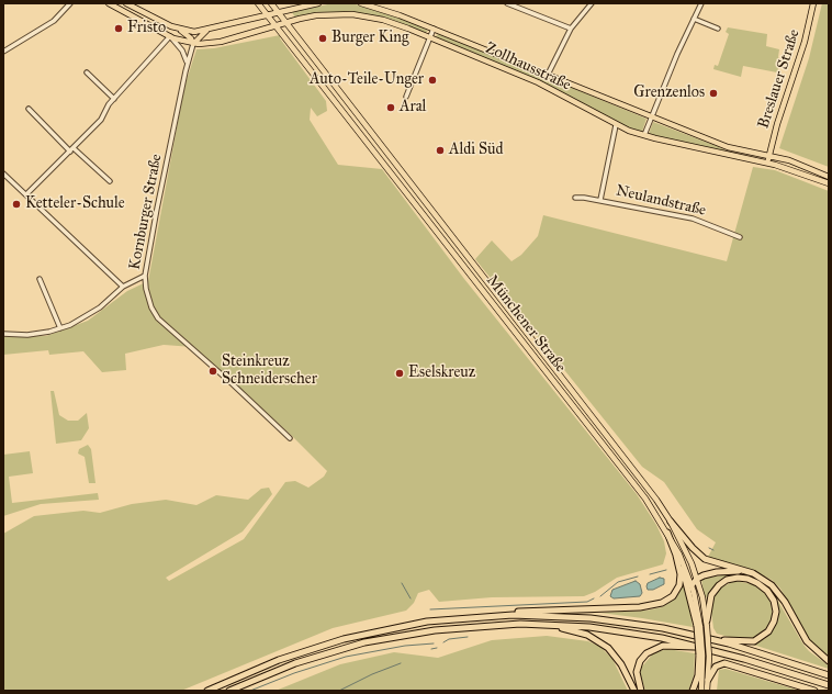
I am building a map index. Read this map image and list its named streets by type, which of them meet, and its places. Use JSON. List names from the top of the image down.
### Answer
{
  "streets": {
    "main road": ["Zollhausstraße", "Breslauer Straße", "Münchener Straße"],
    "street": ["Neulandstraße", "Kornburger Straße"]
  },
  "crossings": [
    ["Zollhausstraße", "Breslauer Straße"],
    ["Zollhausstraße", "Neulandstraße"],
    ["Zollhausstraße", "Kornburger Straße"],
    ["Zollhausstraße", "Münchener Straße"]
  ],
  "places": [
    "Fristo",
    "Burger King",
    "Auto-Teile-Unger",
    "Grenzenlos",
    "Aral",
    "Aldi Süd",
    "Ketteler-Schule",
    "Steinkreuz Schneiderscher",
    "Eselskreuz"
  ]
}
